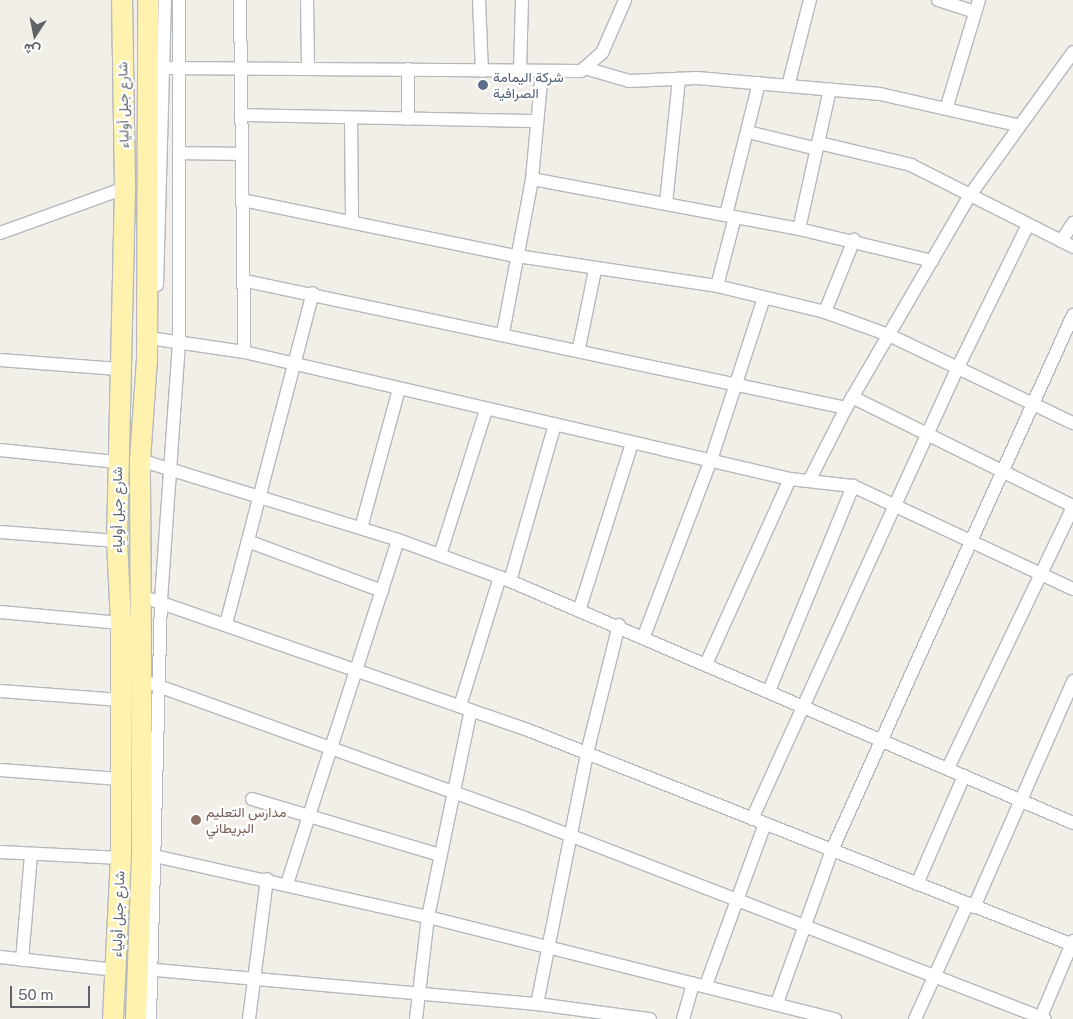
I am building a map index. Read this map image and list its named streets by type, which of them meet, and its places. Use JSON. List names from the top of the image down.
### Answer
{
  "streets": {
    "main road": ["شارع جبل أولياء"]
  },
  "places": ["شركة اليمامة الصرافية", "مدارس التعليم البريطاني"],
  "scale_bar": "50 m",
  "north": "bottom"
}
